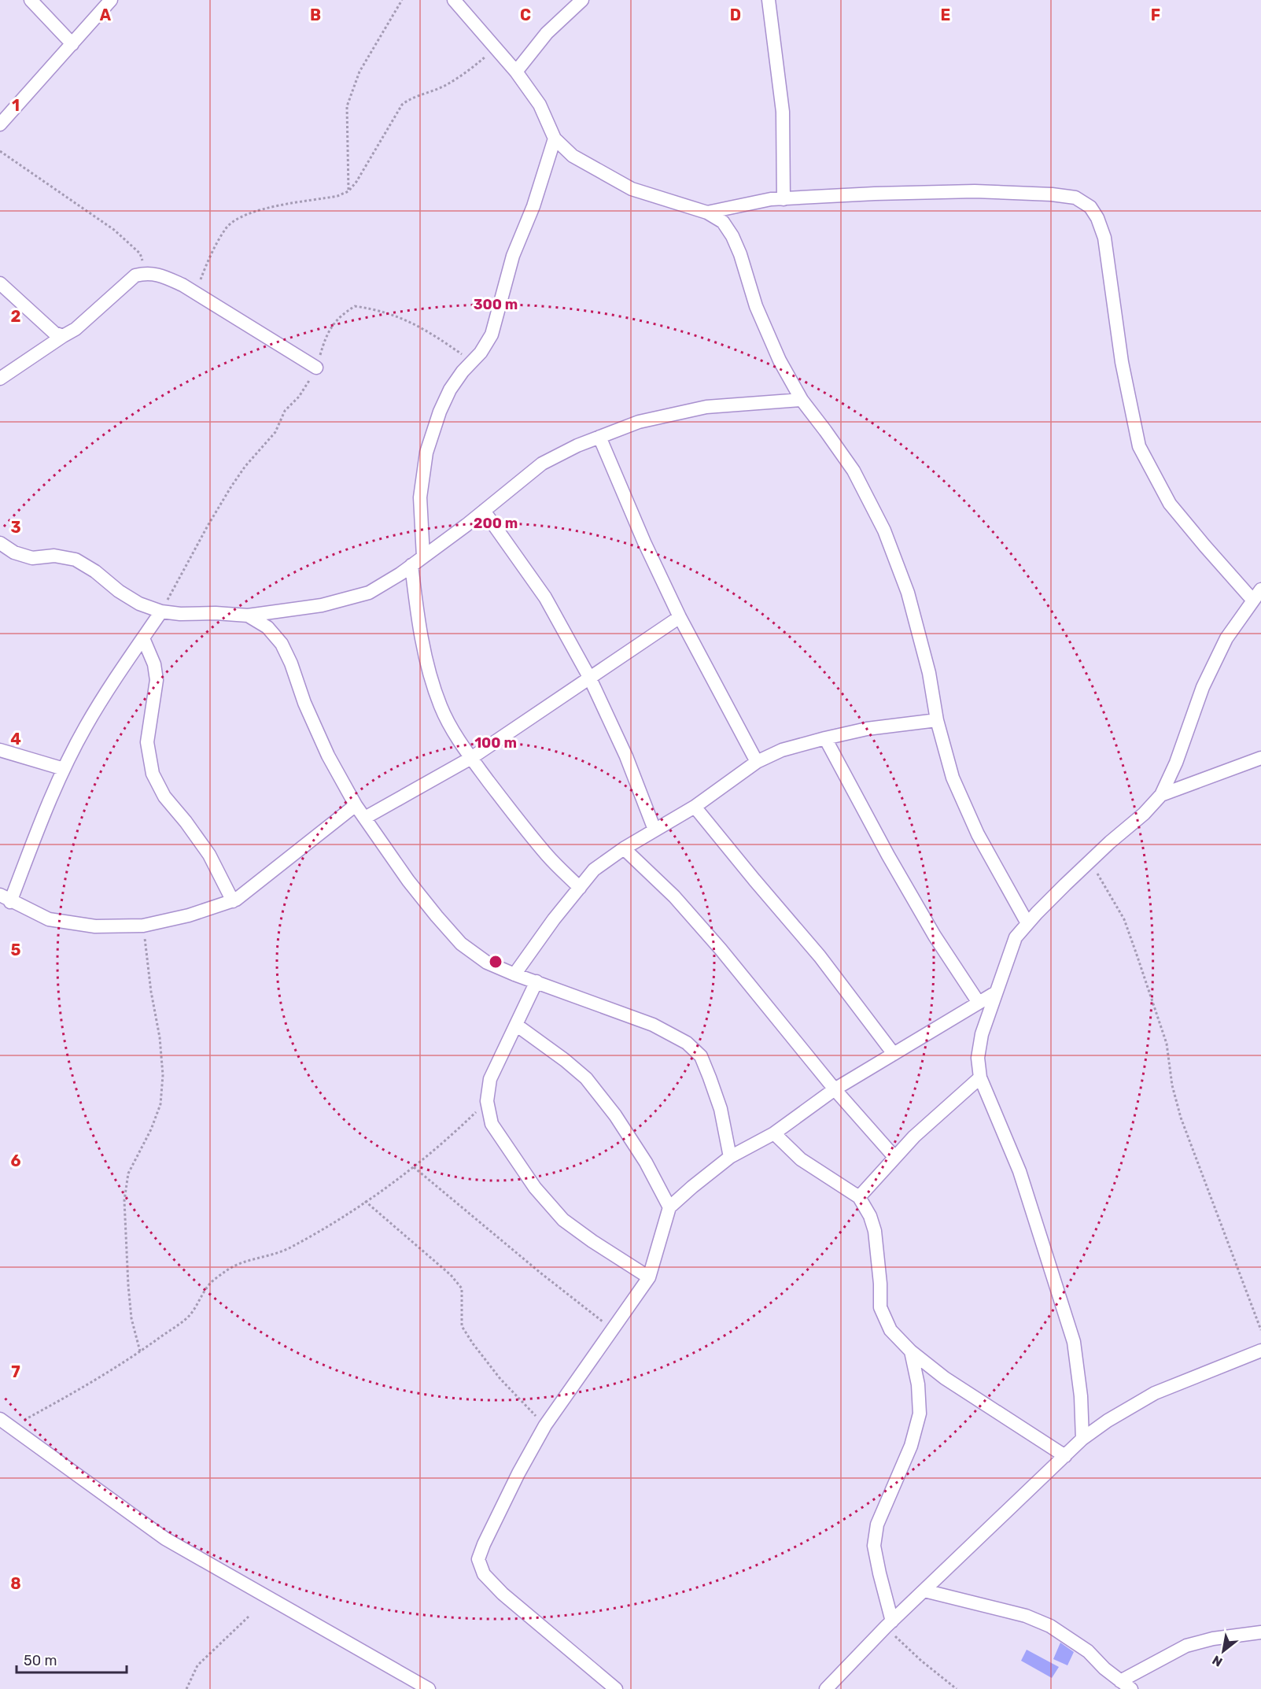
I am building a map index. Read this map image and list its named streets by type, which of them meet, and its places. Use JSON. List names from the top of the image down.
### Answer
{
  "scale_bar": "50 m",
  "north": "bottom left",
  "grid": {
    "columns": [
      "A",
      "B",
      "C",
      "D",
      "E",
      "F"
    ],
    "rows": [
      "1",
      "2",
      "3",
      "4",
      "5",
      "6",
      "7",
      "8"
    ]
  },
  "rings": ["300 m", "200 m", "100 m"]
}
